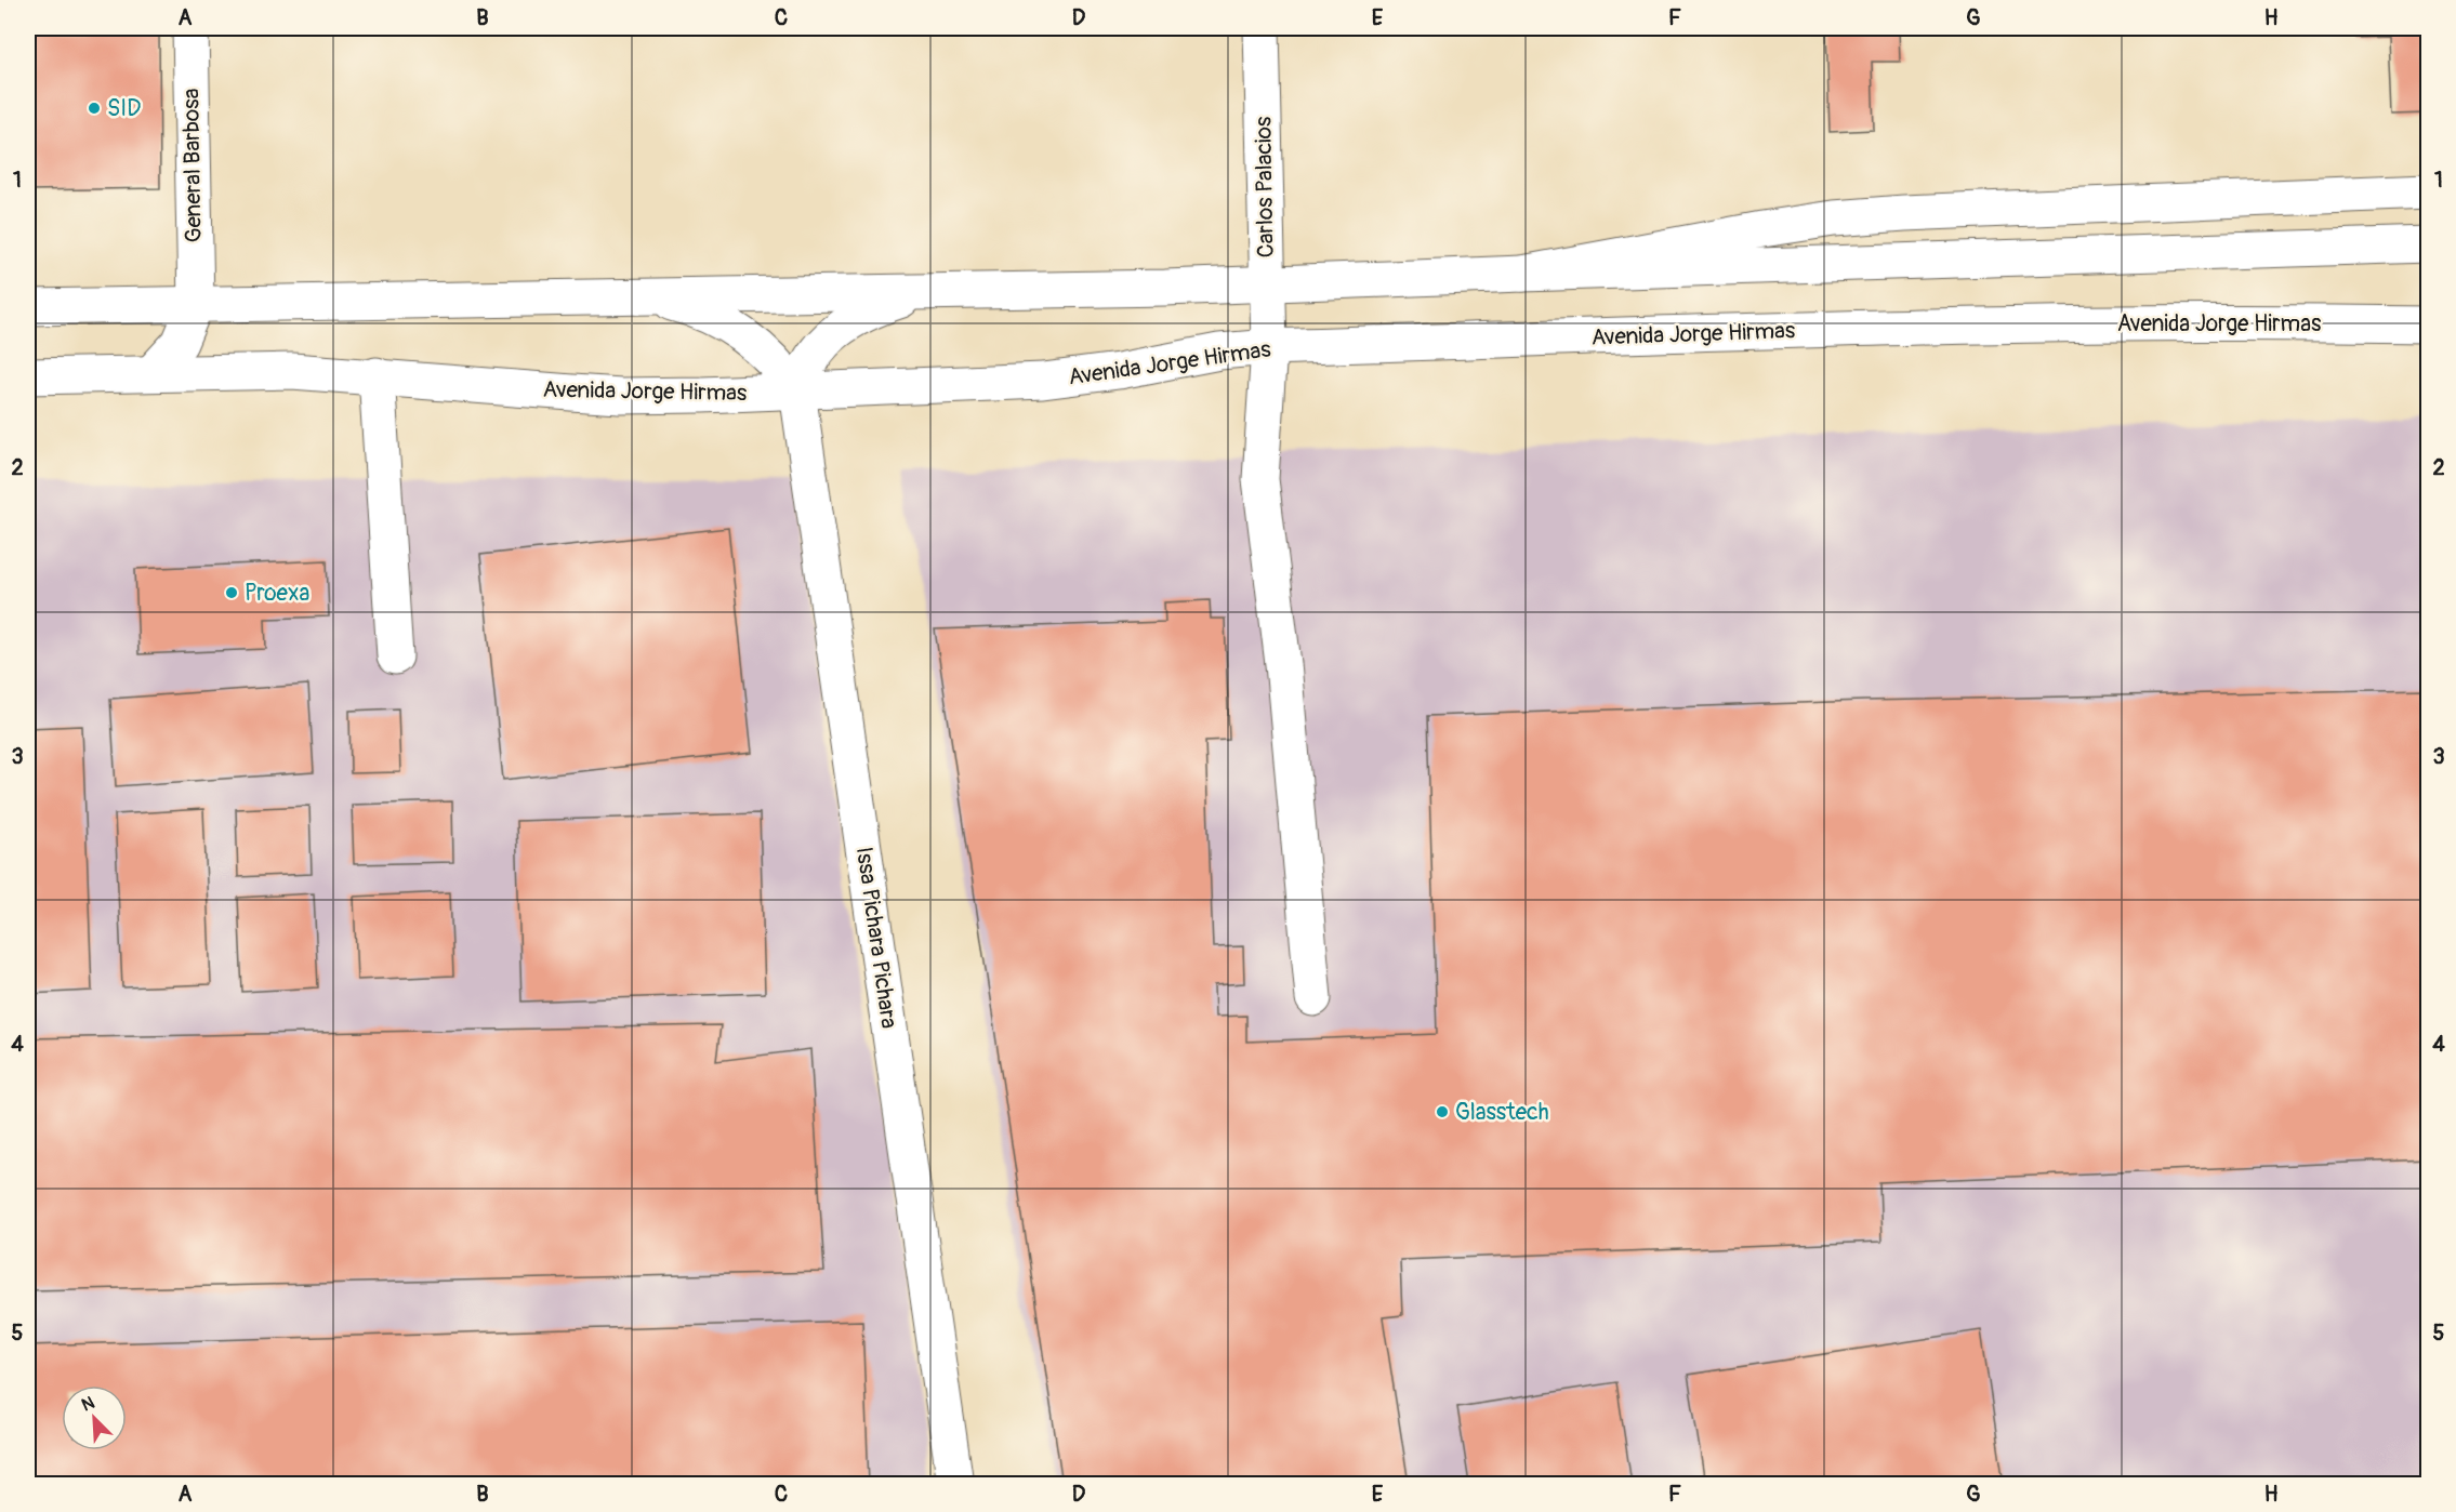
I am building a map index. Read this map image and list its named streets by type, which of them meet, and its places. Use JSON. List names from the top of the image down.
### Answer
{
  "streets": {
    "street": [
      "General Barbosa",
      "Carlos Palacios",
      "Avenida Jorge Hirmas",
      "Issa Pichara Pichara"
    ]
  },
  "crossings": [
    ["Carlos Palacios", "Avenida Jorge Hirmas"],
    ["Avenida Jorge Hirmas", "Issa Pichara Pichara"]
  ],
  "places": ["SID", "Proexa", "Glasstech"],
  "north": "top left",
  "grid": {
    "columns": [
      "A",
      "B",
      "C",
      "D",
      "E",
      "F",
      "G",
      "H"
    ],
    "rows": [
      "1",
      "2",
      "3",
      "4",
      "5"
    ]
  }
}
